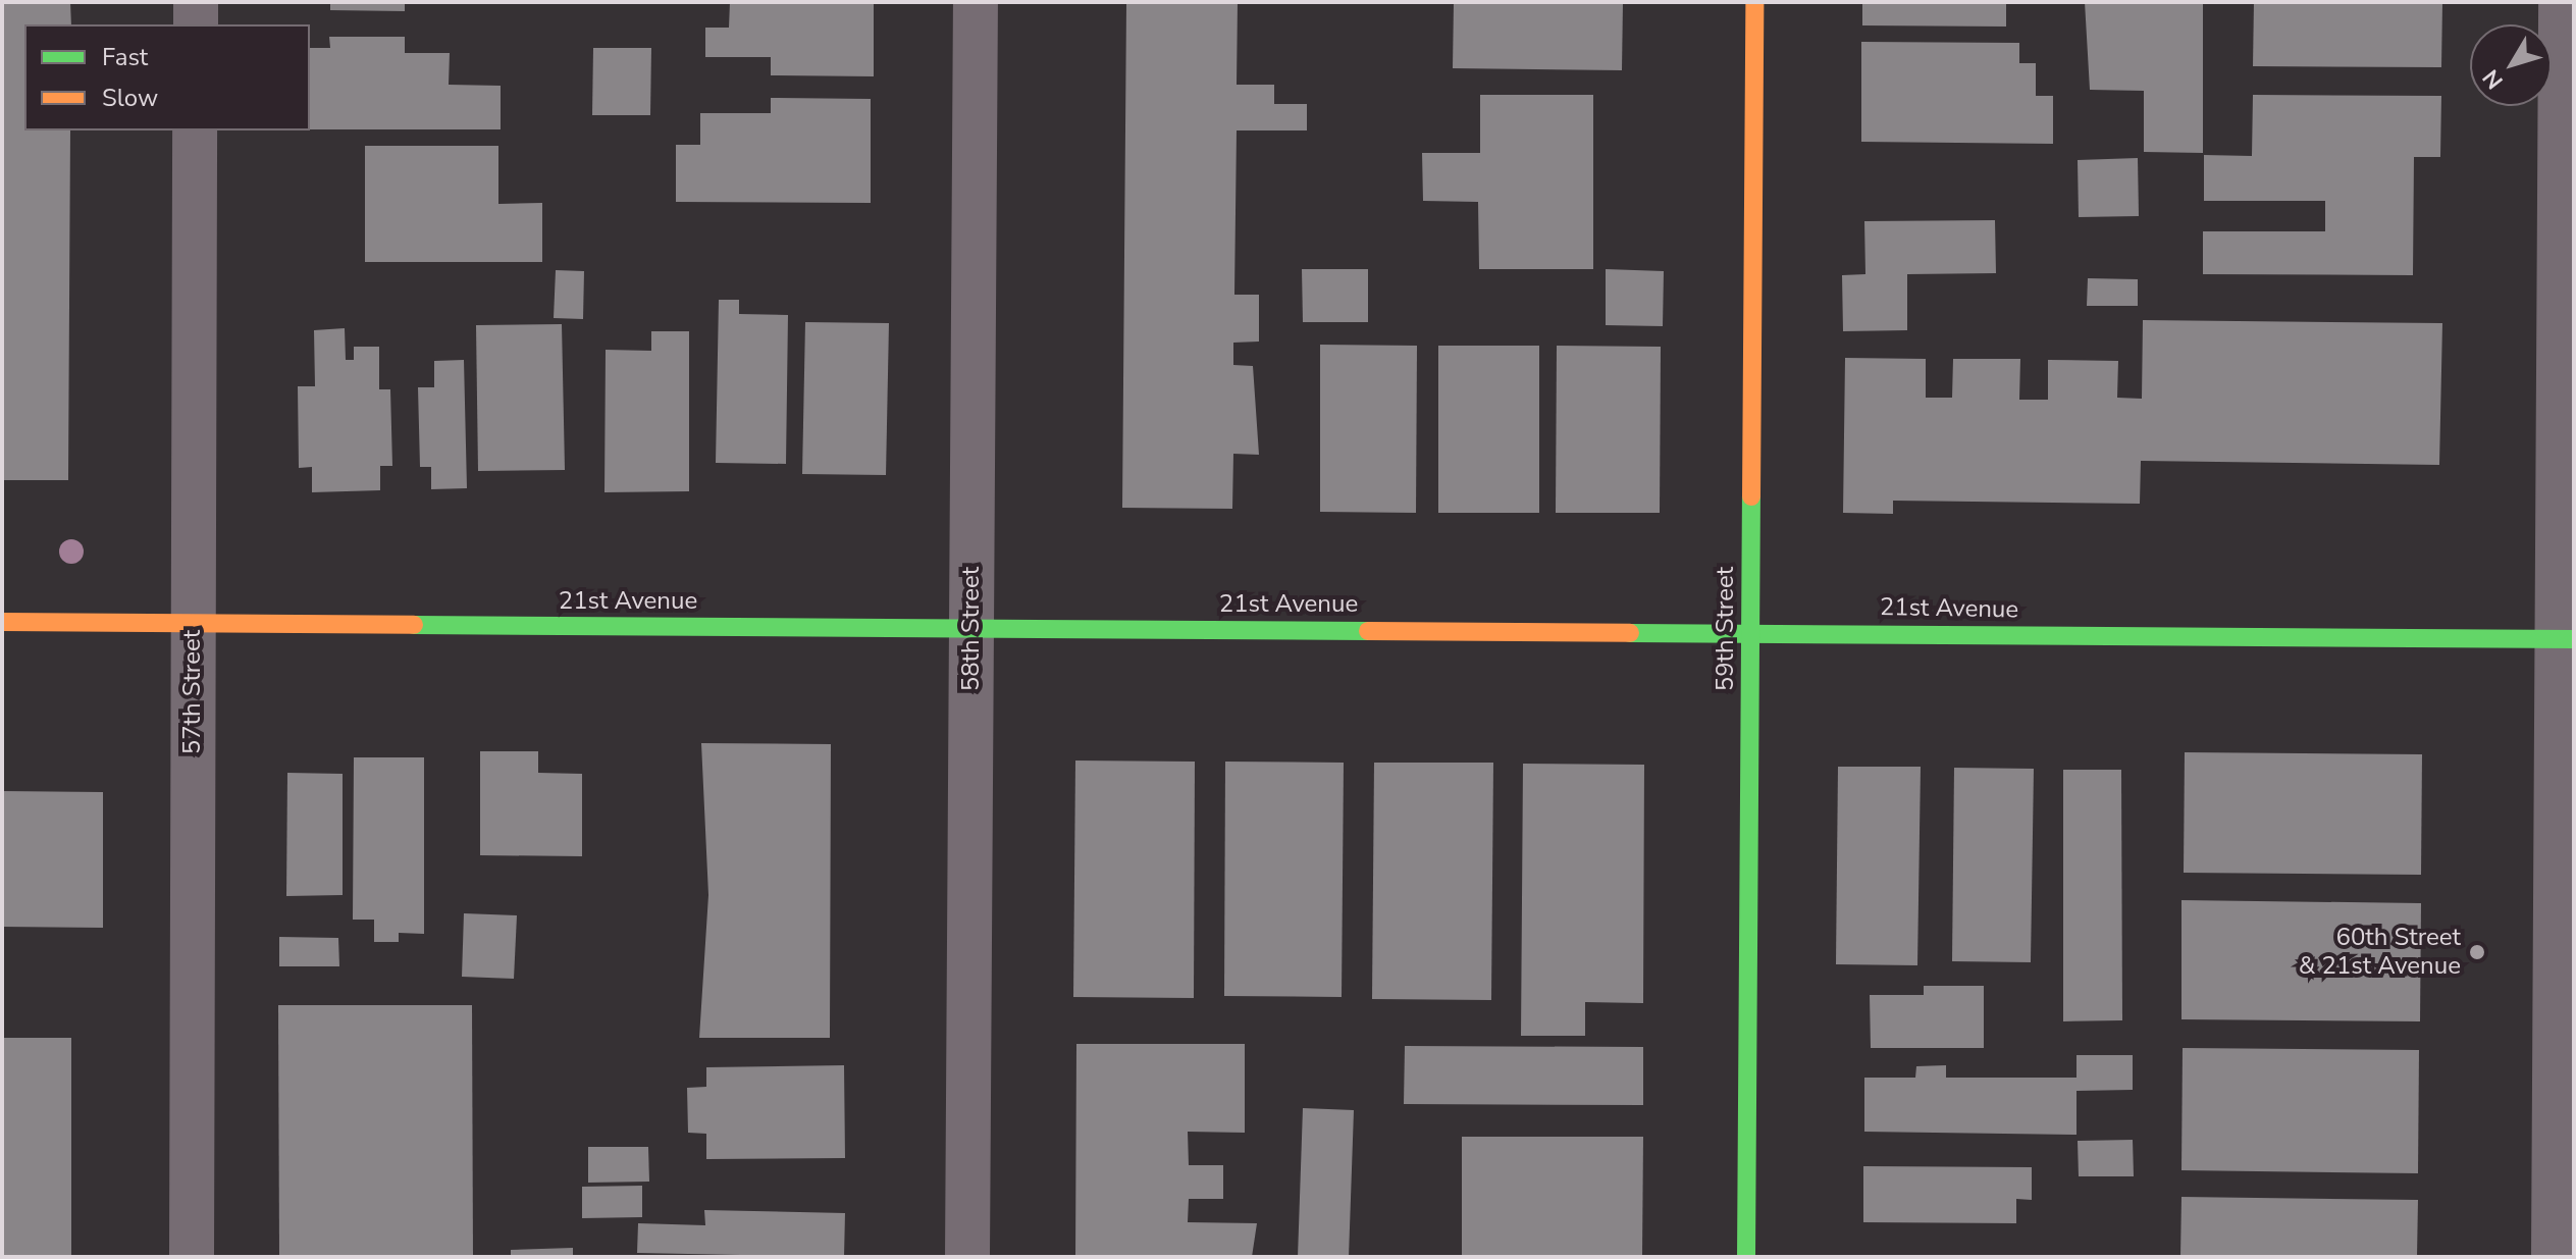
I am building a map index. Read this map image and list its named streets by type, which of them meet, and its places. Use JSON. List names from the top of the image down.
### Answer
{
  "streets": {
    "street": [
      "21st Avenue",
      "58th Street",
      "59th Street",
      "57th Street"
    ]
  },
  "crossings": [
    ["21st Avenue", "58th Street"],
    ["21st Avenue", "59th Street"],
    ["21st Avenue", "57th Street"]
  ],
  "places": ["60th Street & 21st Avenue"],
  "legend": ["Fast", "Slow"],
  "north": "bottom left"
}
